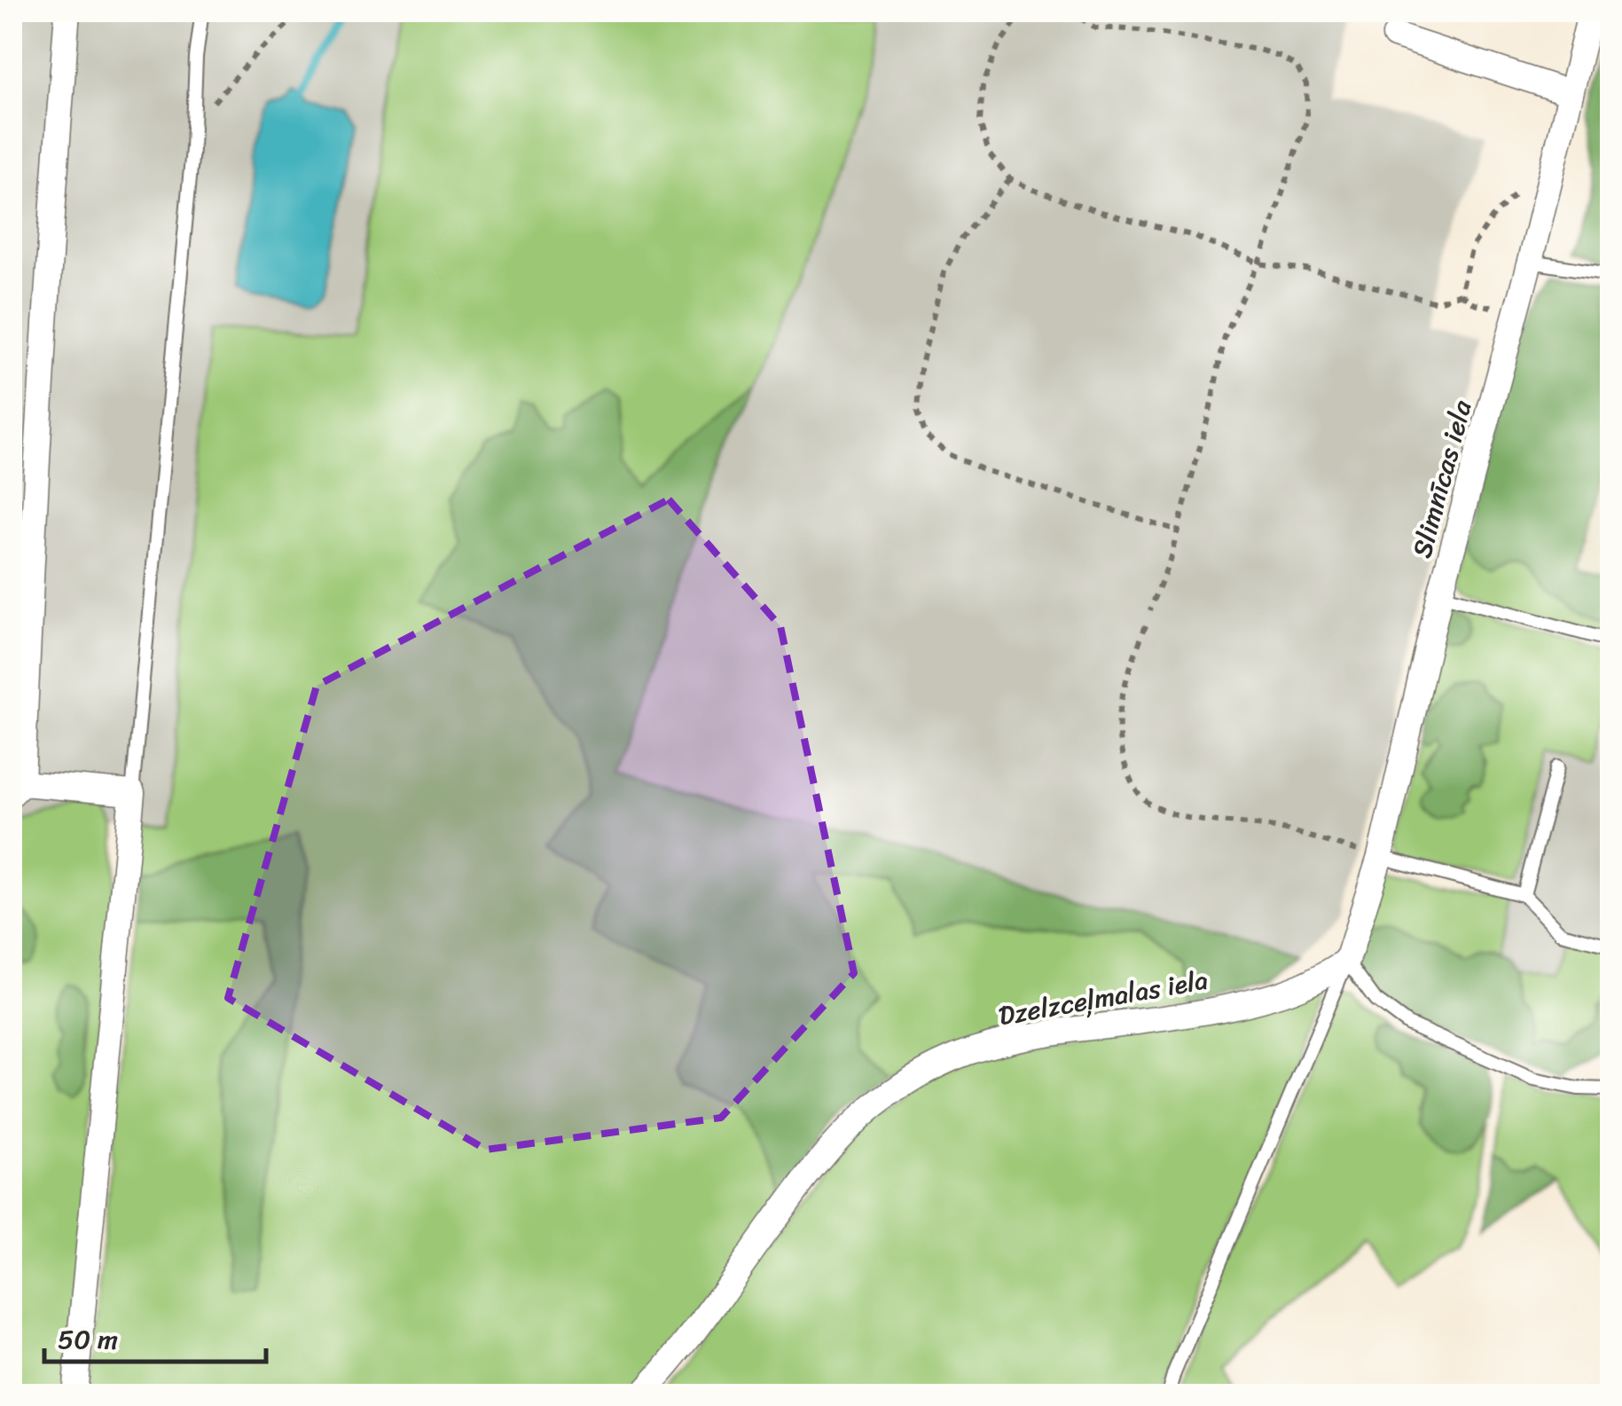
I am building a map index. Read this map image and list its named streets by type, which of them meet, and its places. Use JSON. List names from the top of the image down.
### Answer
{
  "streets": {
    "street": ["Slimnīcas iela", "Dzelzceļmalas iela"]
  },
  "crossings": [
    ["Slimnīcas iela", "Dzelzceļmalas iela"]
  ],
  "scale_bar": "50 m"
}
